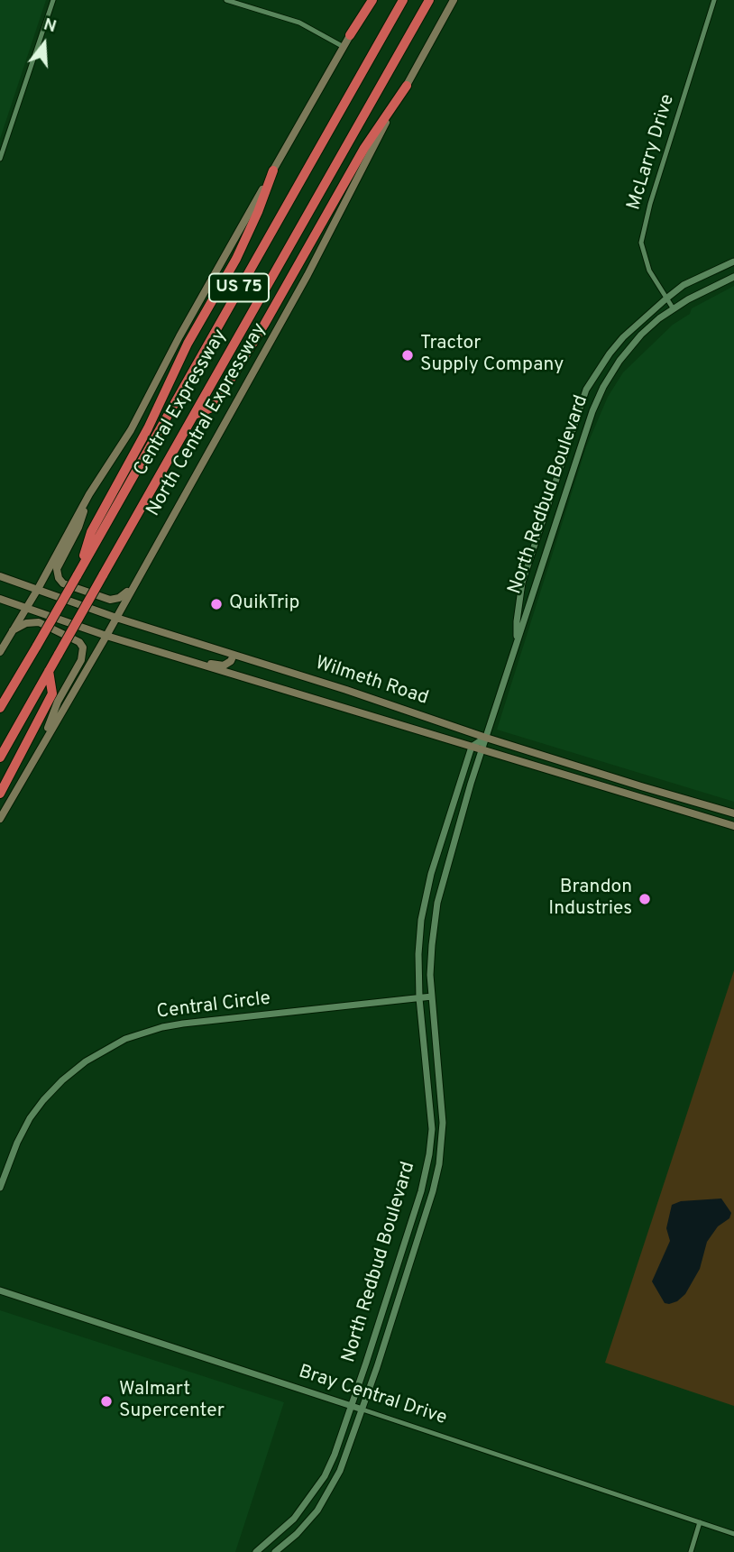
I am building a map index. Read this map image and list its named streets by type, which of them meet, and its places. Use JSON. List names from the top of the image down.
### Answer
{
  "streets": {
    "highway": ["US 75", "Central Expressway"],
    "main road": ["North Central Expressway", "Wilmeth Road"],
    "street": [
      "McLarry Drive",
      "North Redbud Boulevard",
      "Central Circle",
      "Bray Central Drive"
    ]
  },
  "crossings": [
    ["McLarry Drive", "North Redbud Boulevard"],
    ["North Central Expressway", "Wilmeth Road"],
    ["North Redbud Boulevard", "Wilmeth Road"],
    ["North Redbud Boulevard", "Central Circle"],
    ["North Redbud Boulevard", "Bray Central Drive"]
  ],
  "places": [
    "Tractor Supply Company",
    "QuikTrip",
    "Brandon Industries",
    "Walmart Supercenter"
  ],
  "north": "top"
}
